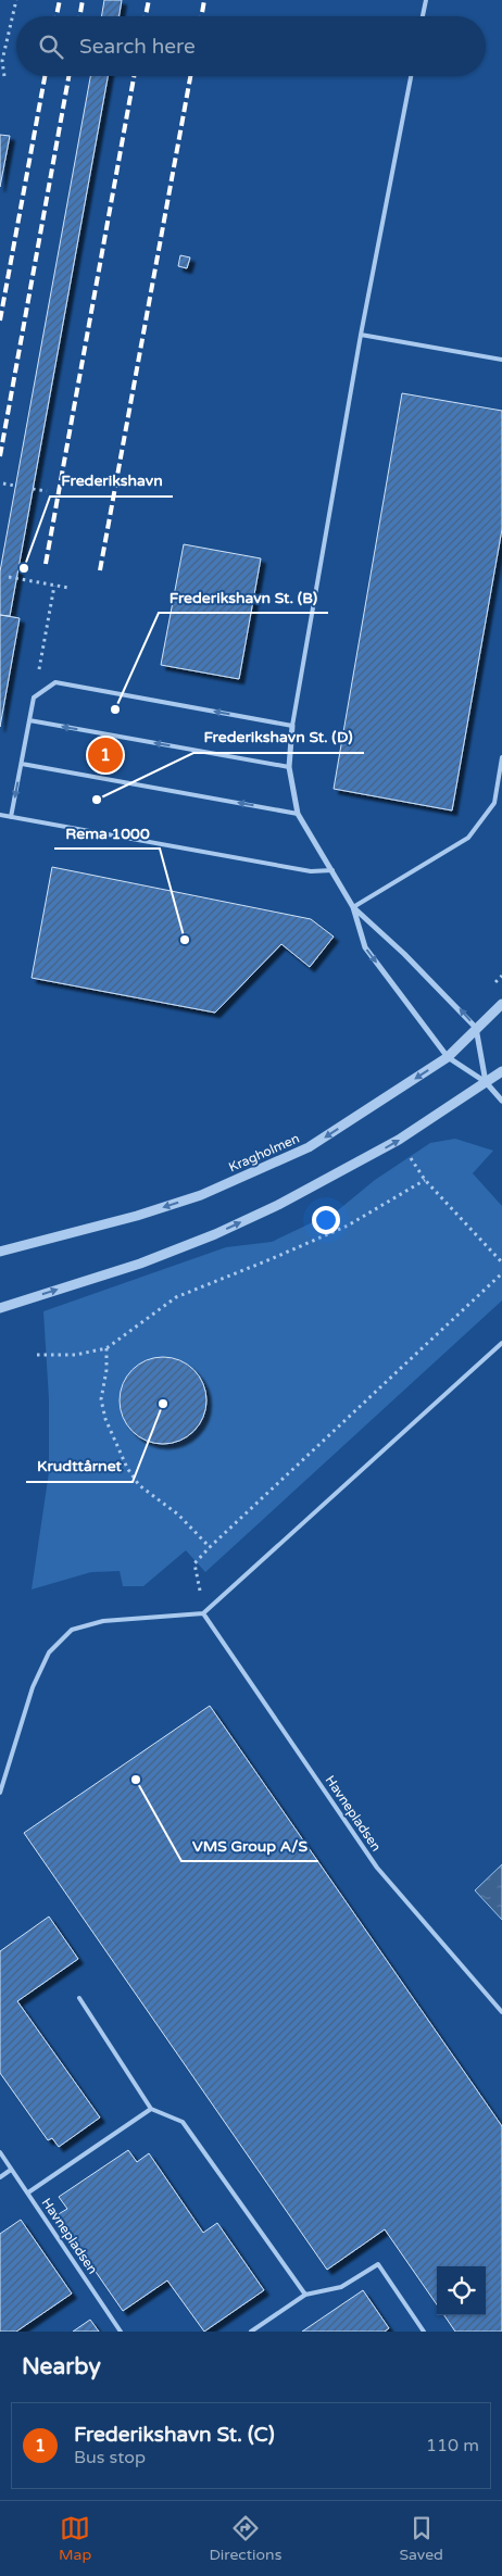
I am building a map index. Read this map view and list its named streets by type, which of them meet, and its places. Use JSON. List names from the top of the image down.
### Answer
{
  "streets": {
    "street": ["Kragholmen"],
    "lane": ["Havnepladsen"]
  },
  "places": [
    "Frederikshavn",
    "Frederikshavn St. (B)",
    "Frederikshavn St. (D)",
    "Rema 1000",
    "Krudttårnet",
    "VMS Group A/S"
  ],
  "page": {
    "search": "Search here",
    "pins": "1",
    "heading": "Nearby",
    "list": [
      {
        "mark": "1",
        "name": "Frederikshavn St. (C)",
        "note": "Bus stop",
        "value": "110 m"
      }
    ],
    "nav": ["Map", "Directions", "Saved"]
  }
}
